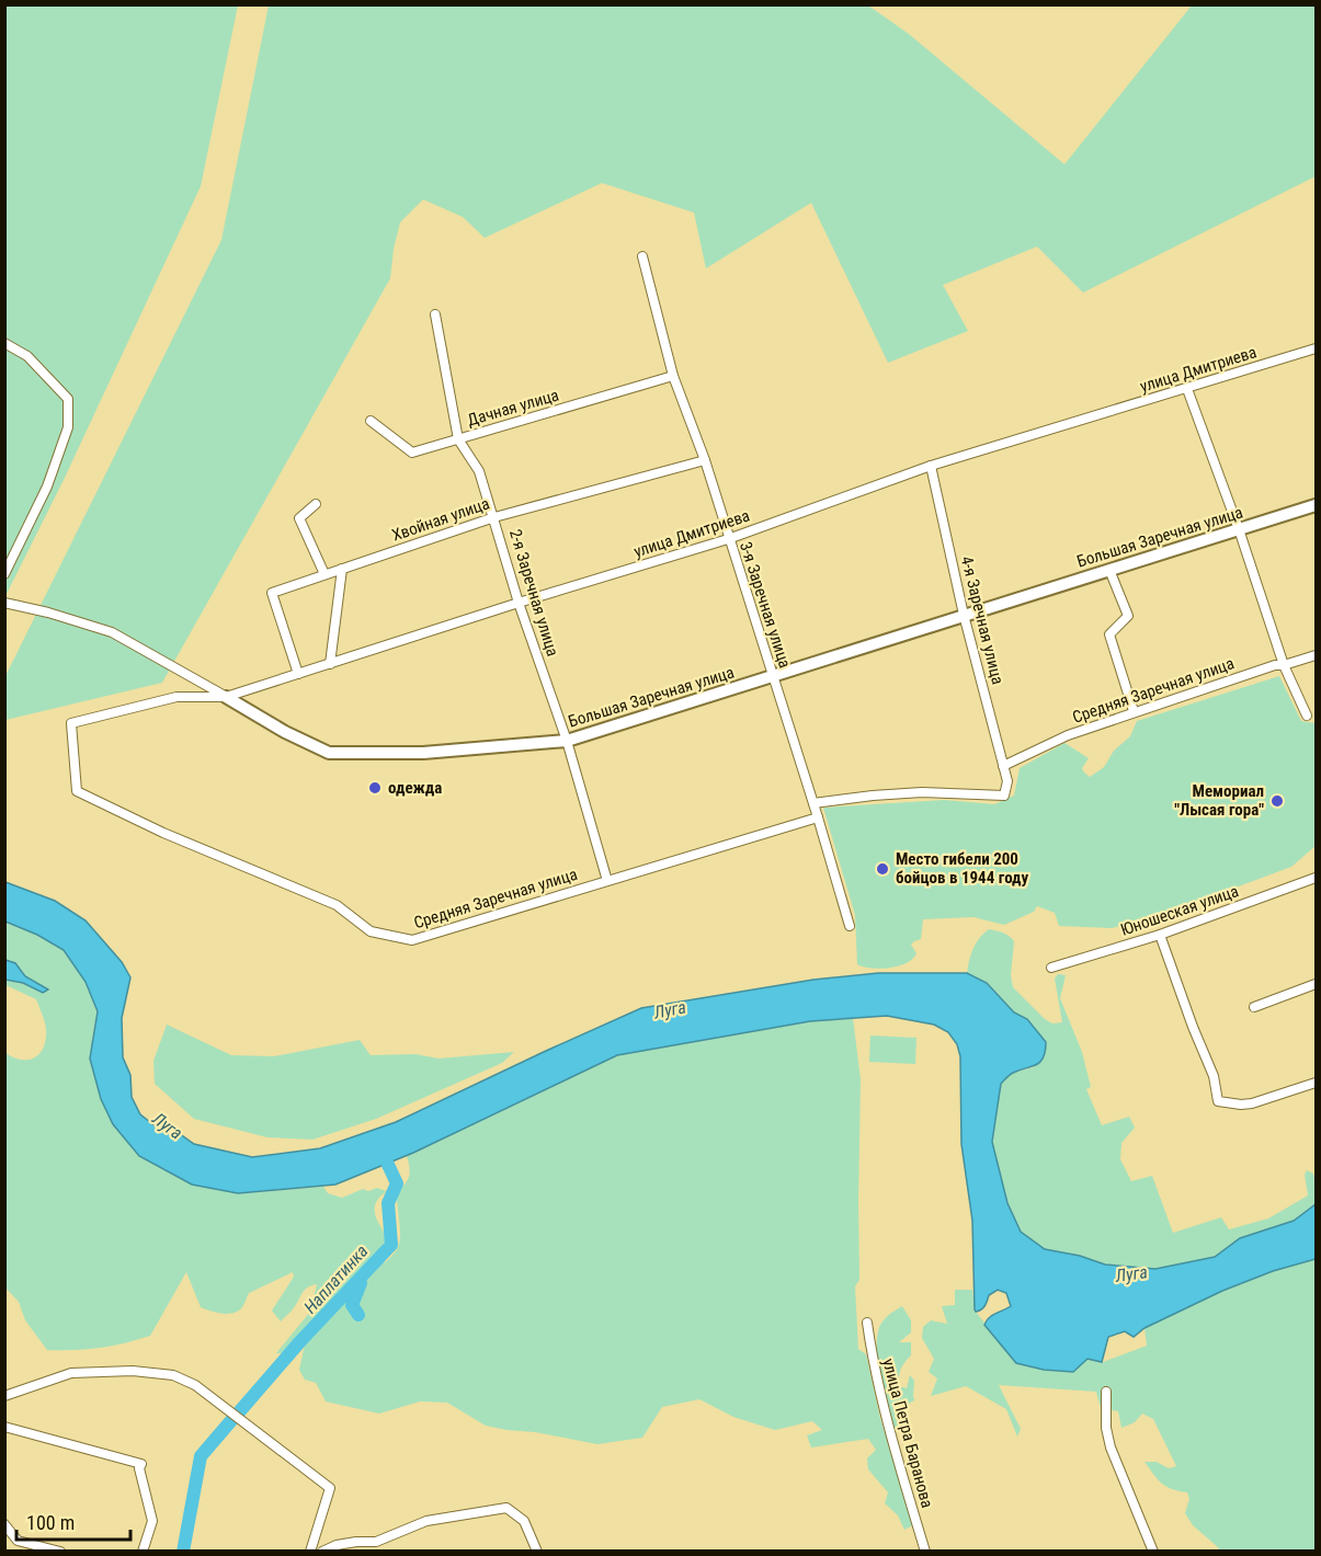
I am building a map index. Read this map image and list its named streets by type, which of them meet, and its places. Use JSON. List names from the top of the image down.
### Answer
{
  "streets": {
    "street": [
      "улица Дмитриева",
      "Дачная улица",
      "Хвойная улица",
      "Большая Заречная улица",
      "2-я Заречная улица",
      "3-я Заречная улица",
      "4-я Заречная улица",
      "Средняя Заречная улица",
      "Юношеская улица",
      "улица Петра Баранова"
    ]
  },
  "crossings": [
    ["улица Дмитриева", "Хвойная улица"],
    ["улица Дмитриева", "Большая Заречная улица"],
    ["улица Дмитриева", "2-я Заречная улица"],
    ["улица Дмитриева", "3-я Заречная улица"],
    ["улица Дмитриева", "4-я Заречная улица"],
    ["улица Дмитриева", "Средняя Заречная улица"],
    ["Дачная улица", "2-я Заречная улица"],
    ["Дачная улица", "3-я Заречная улица"],
    ["Хвойная улица", "2-я Заречная улица"],
    ["Хвойная улица", "3-я Заречная улица"],
    ["Большая Заречная улица", "2-я Заречная улица"],
    ["Большая Заречная улица", "3-я Заречная улица"],
    ["Большая Заречная улица", "4-я Заречная улица"],
    ["2-я Заречная улица", "Средняя Заречная улица"],
    ["3-я Заречная улица", "4-я Заречная улица"],
    ["3-я Заречная улица", "Средняя Заречная улица"],
    ["4-я Заречная улица", "Средняя Заречная улица"]
  ],
  "water": ["Луга", "Наплатинка"],
  "places": ["одежда", "Мемориал \"Лысая гора\"", "Место гибели 200 бойцов в 1944 году"],
  "scale_bar": "100 m"
}
